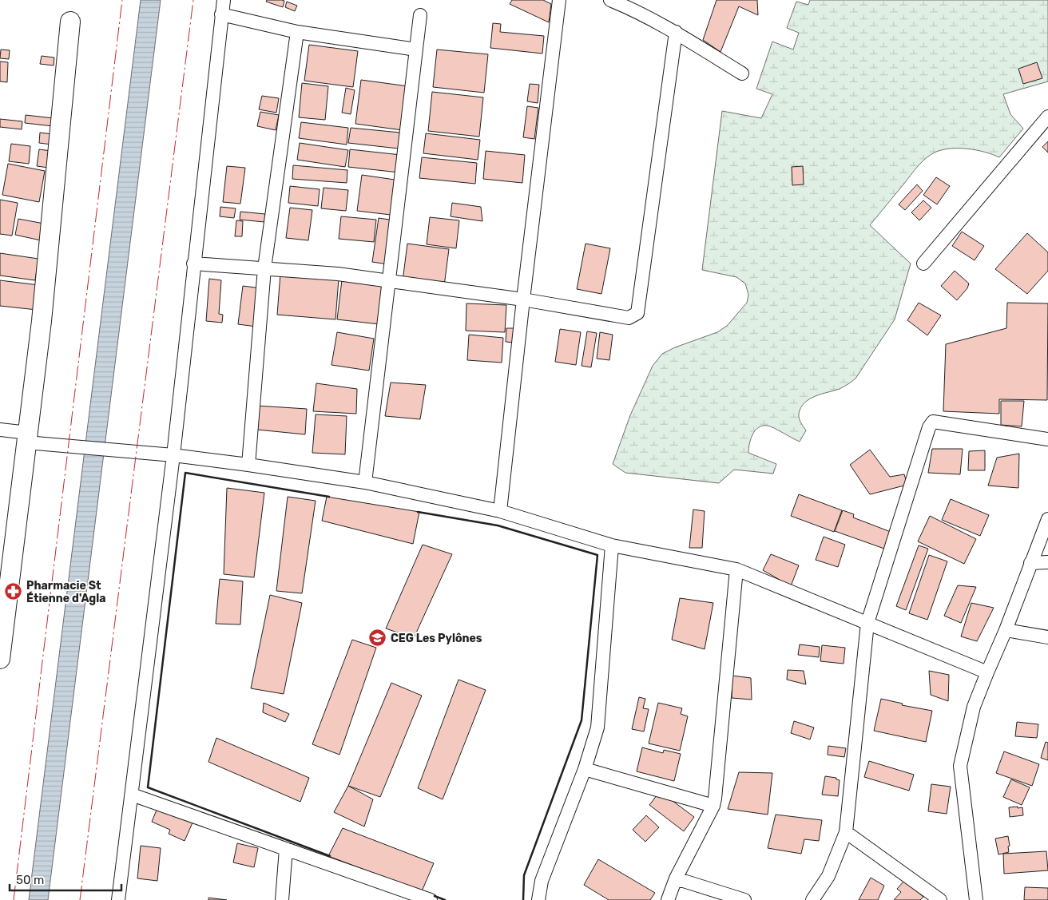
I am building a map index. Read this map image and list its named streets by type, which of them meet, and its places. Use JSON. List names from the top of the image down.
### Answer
{
  "places": {
    "pharmacy": ["Pharmacie St Étienne d'Agla"],
    "school or university": ["CEG Les Pylônes"]
  },
  "scale_bar": "50 m"
}
